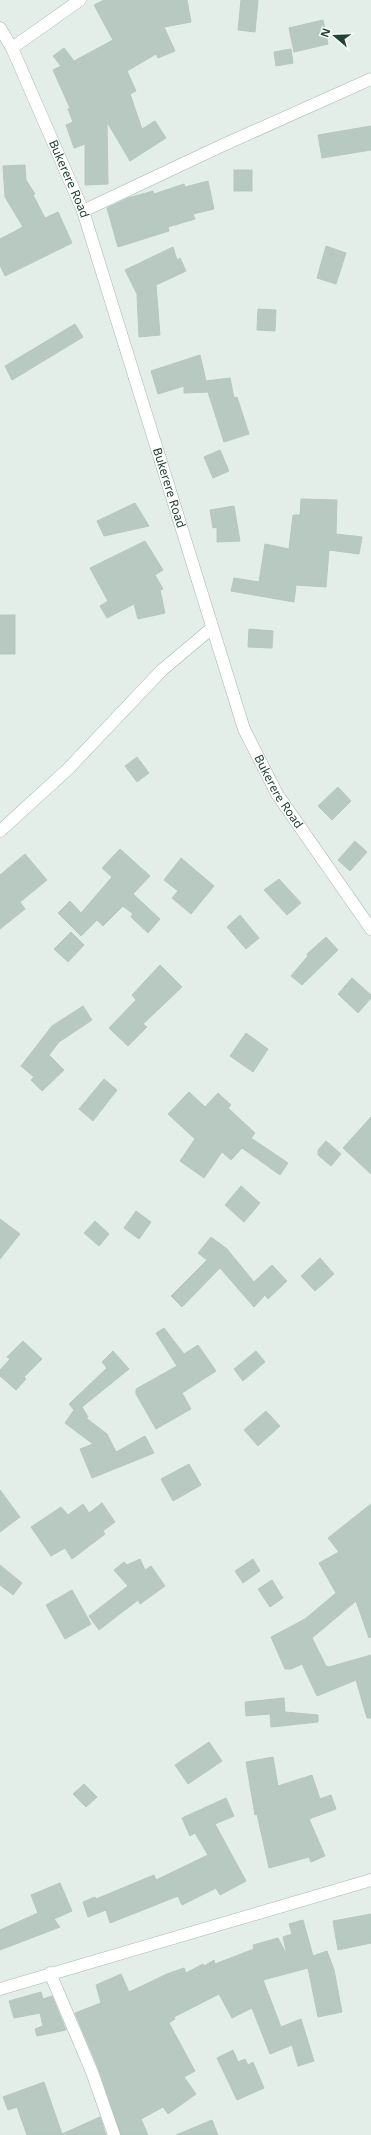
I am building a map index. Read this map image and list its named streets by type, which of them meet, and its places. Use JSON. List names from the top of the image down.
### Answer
{
  "streets": {
    "street": ["Bukerere Road"]
  },
  "north": "left"
}
